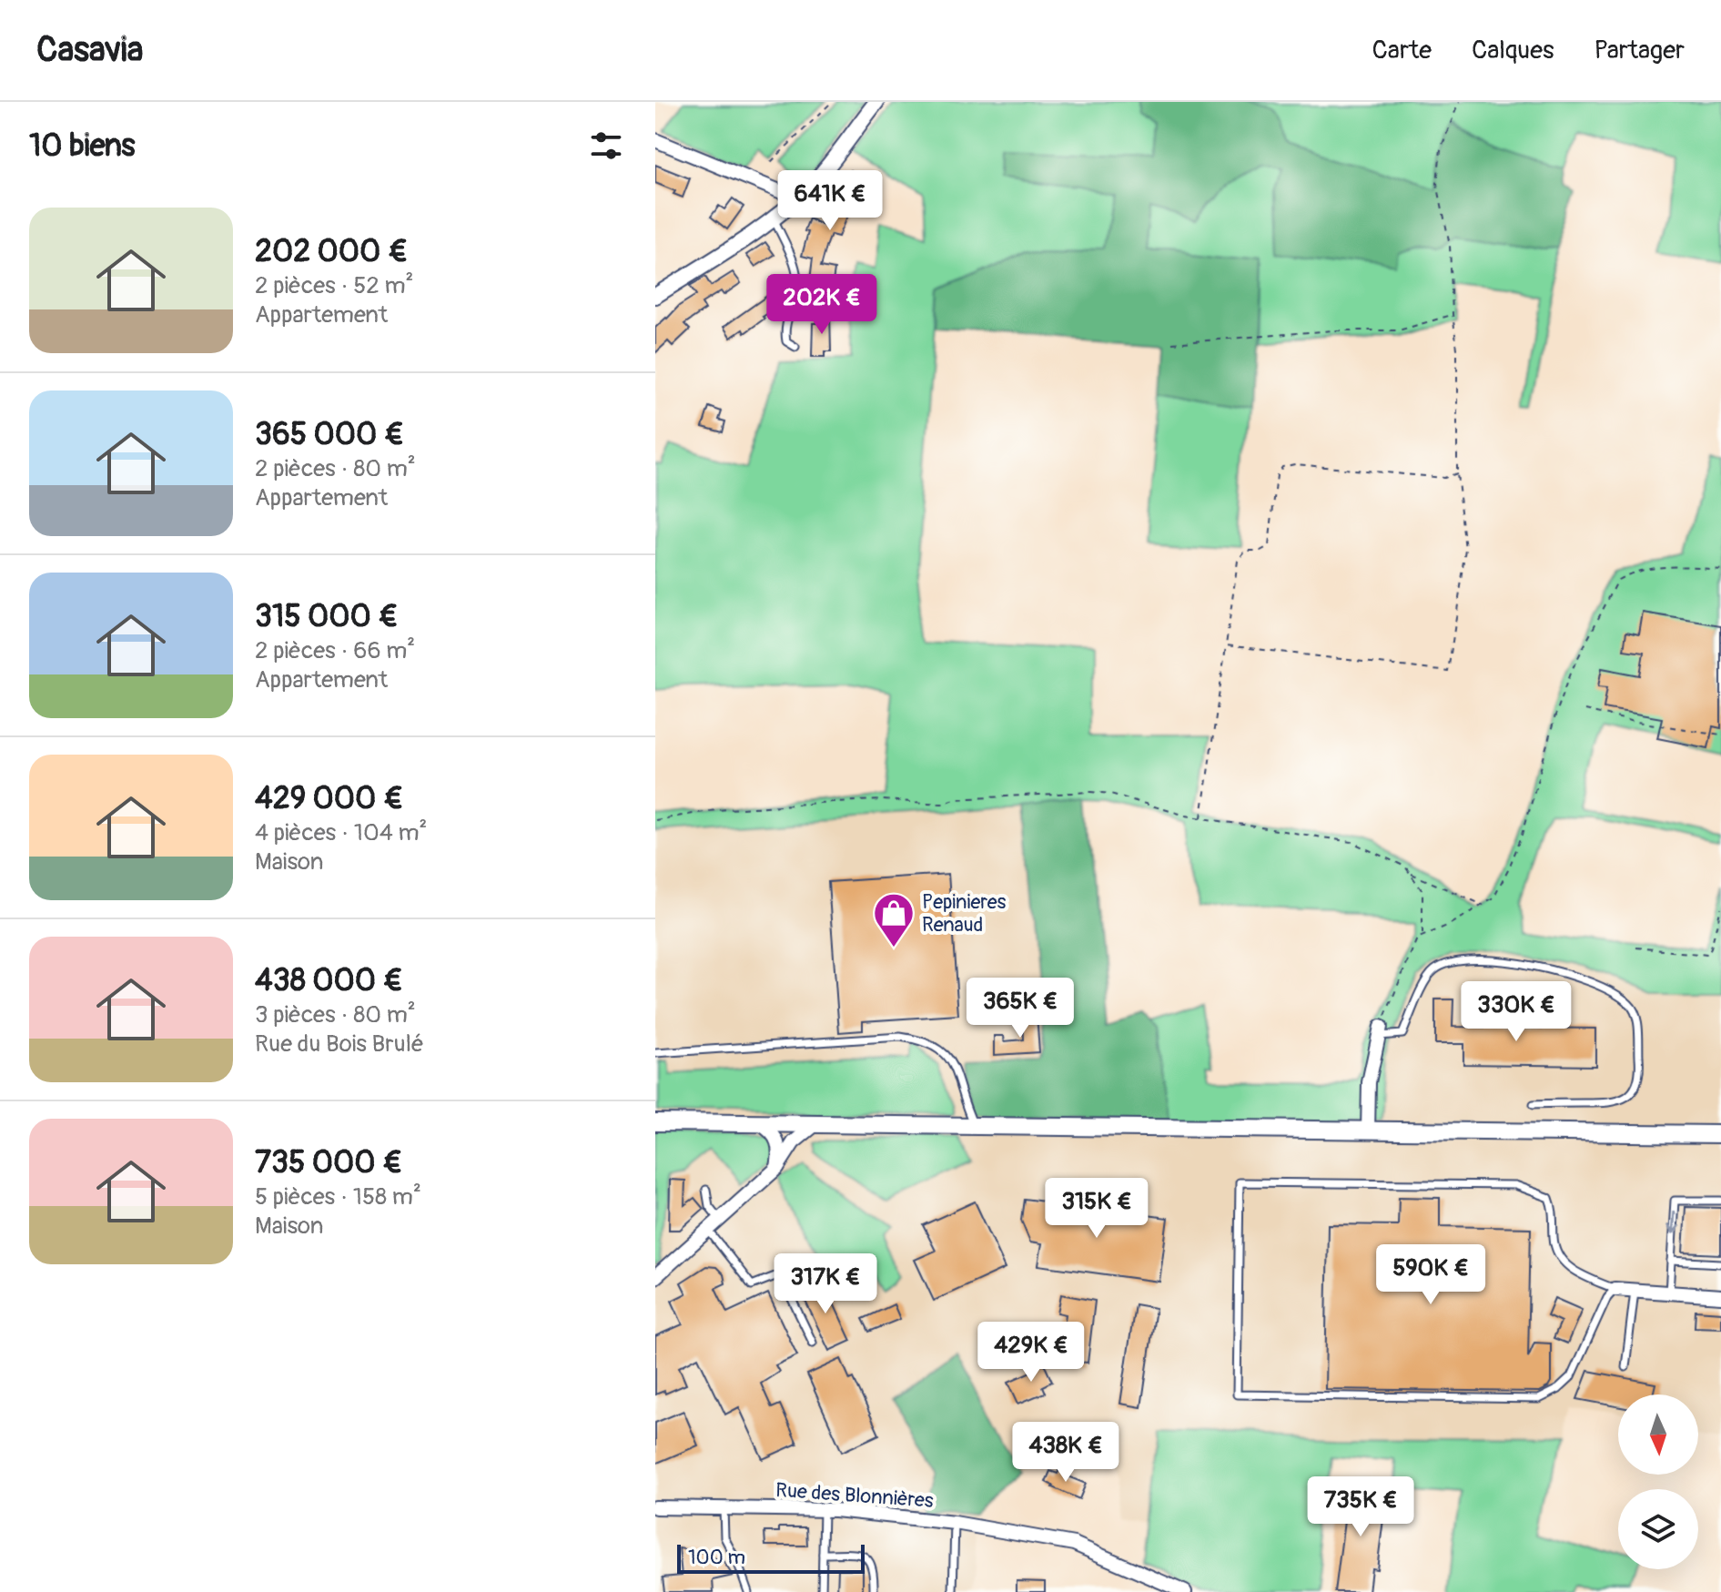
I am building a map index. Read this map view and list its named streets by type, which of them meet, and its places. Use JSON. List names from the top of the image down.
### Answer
{
  "streets": {
    "street": ["Rue des Blonnières"]
  },
  "places": {
    "shop": ["Pepinieres Renaud"]
  },
  "scale_bar": "100 m",
  "north": "bottom",
  "page": {
    "header": "Casavia",
    "nav": ["Carte", "Calques", "Partager"],
    "heading": "10 biens",
    "price": [
      "641K €",
      "202K €",
      "365K €",
      "330K €",
      "315K €",
      "590K €",
      "317K €",
      "429K €",
      "438K €",
      "735K €"
    ],
    "list": [
      {
        "name": "202 000 €",
        "note": "2 pièces · 52 m² · Appartement"
      },
      {
        "name": "365 000 €",
        "note": "2 pièces · 80 m² · Appartement"
      },
      {
        "name": "315 000 €",
        "note": "2 pièces · 66 m² · Appartement"
      },
      {
        "name": "429 000 €",
        "note": "4 pièces · 104 m² · Maison"
      },
      {
        "name": "438 000 €",
        "note": "3 pièces · 80 m² · Rue du Bois Brulé"
      },
      {
        "name": "735 000 €",
        "note": "5 pièces · 158 m² · Maison"
      }
    ],
    "scale": "100 m"
  }
}
